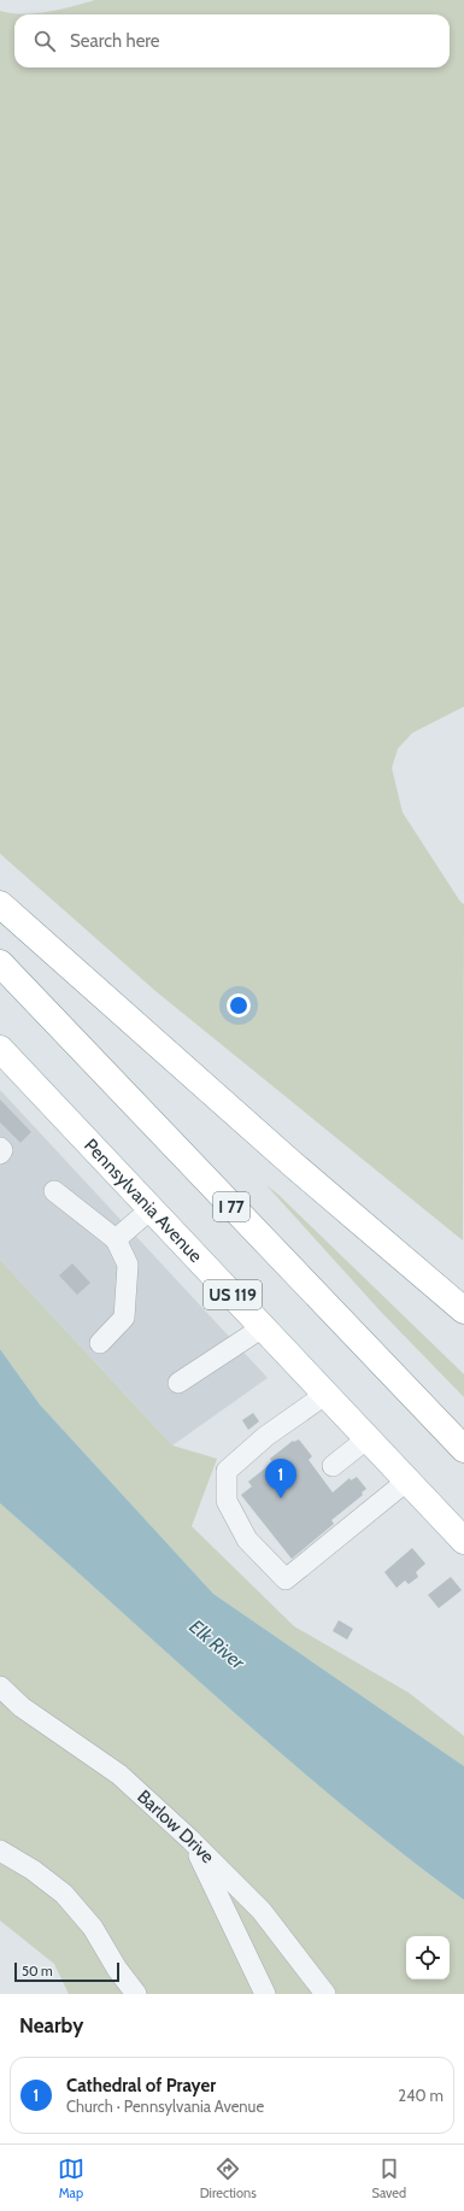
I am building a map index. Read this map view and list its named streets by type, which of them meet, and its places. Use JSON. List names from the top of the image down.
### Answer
{
  "streets": {
    "main road": ["Pennsylvania Avenue", "I 77", "US 119"],
    "street": ["Barlow Drive"]
  },
  "water": ["Elk River"],
  "scale_bar": "50 m",
  "page": {
    "search": "Search here",
    "pins": "1",
    "scale": "50 m",
    "heading": "Nearby",
    "list": [
      {
        "mark": "1",
        "name": "Cathedral of Prayer",
        "note": "Church · Pennsylvania Avenue",
        "value": "240 m"
      }
    ],
    "nav": ["Map", "Directions", "Saved"]
  }
}
